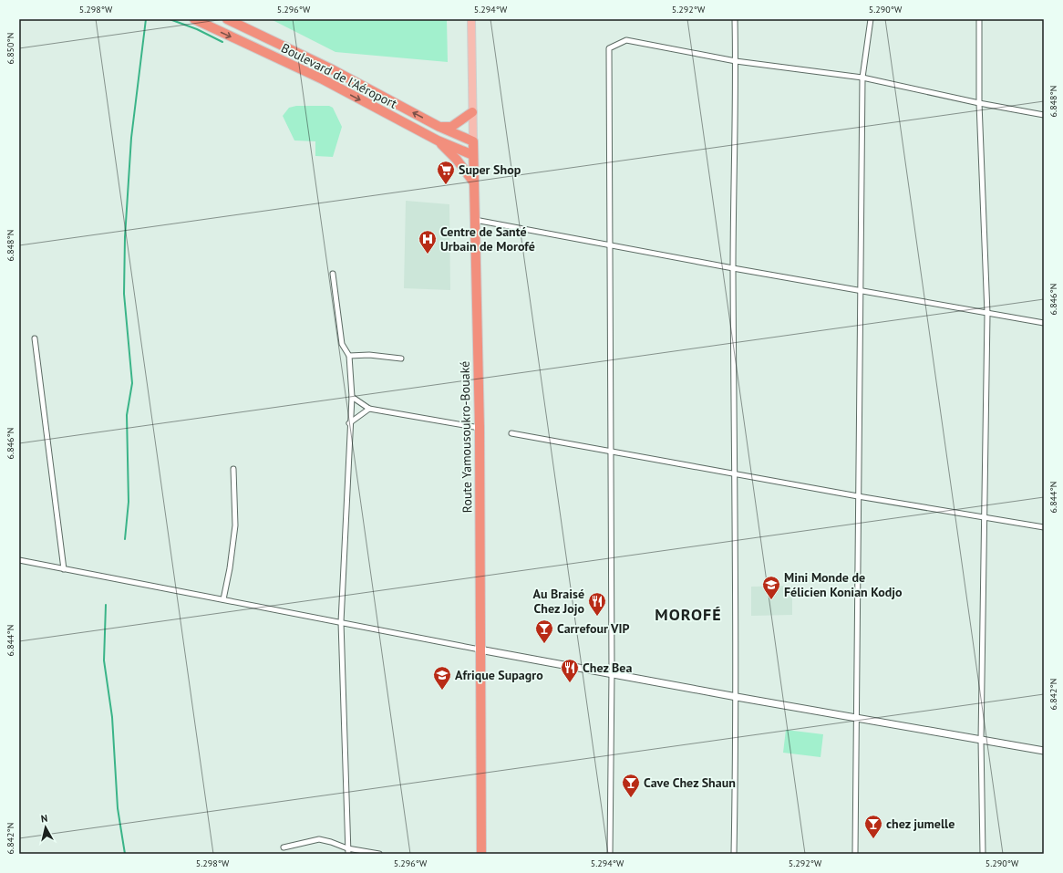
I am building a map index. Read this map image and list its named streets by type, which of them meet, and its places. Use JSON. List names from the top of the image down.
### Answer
{
  "streets": {
    "highway": ["Boulevard de l'Aéroport", "Route Yamousoukro-Bouaké"]
  },
  "crossings": [
    ["Boulevard de l'Aéroport", "Route Yamousoukro-Bouaké"]
  ],
  "districts": ["MOROFÉ"],
  "places": {
    "supermarket": ["Super Shop"],
    "hospital": ["Centre de Santé Urbain de Morofé"],
    "school or university": ["Mini Monde de Félicien Konian Kodjo", "Afrique Supagro"],
    "restaurant": ["Au Braisé Chez Jojo", "Chez Bea"],
    "bar": ["Carrefour VIP", "Cave Chez Shaun", "chez jumelle"]
  },
  "north": "top",
  "coordinates": [
    "5.298°W",
    "5.296°W",
    "5.294°W",
    "5.292°W",
    "5.290°W",
    "6.850°N",
    "6.848°N",
    "6.846°N",
    "6.844°N",
    "6.842°N"
  ]
}
